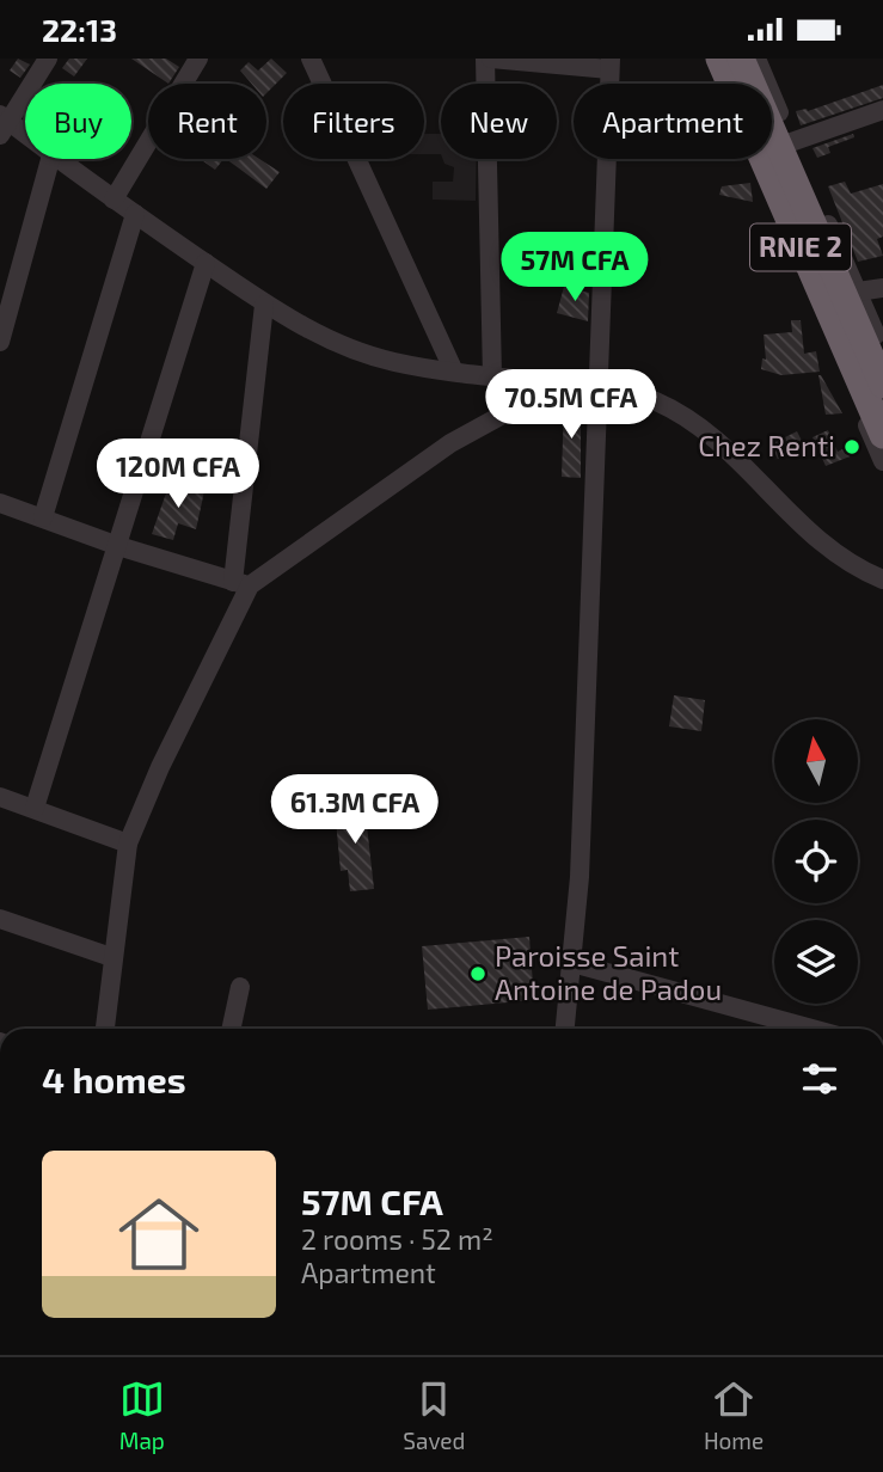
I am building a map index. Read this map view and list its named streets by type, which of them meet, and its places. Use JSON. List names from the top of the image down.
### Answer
{
  "streets": {
    "highway": ["RNIE 2"]
  },
  "places": ["Chez Renti", "Paroisse Saint Antoine de Padou"],
  "north": "top",
  "page": {
    "status": "22:13",
    "chip": [
      "Buy",
      "Rent",
      "Filters",
      "New",
      "Apartment"
    ],
    "price": [
      "57M CFA",
      "70.5M CFA",
      "120M CFA",
      "61.3M CFA"
    ],
    "heading": "4 homes",
    "list": [
      {
        "name": "57M CFA",
        "note": "2 rooms · 52 m² · Apartment"
      }
    ],
    "tabs": ["Map", "Saved", "Home"]
  }
}
